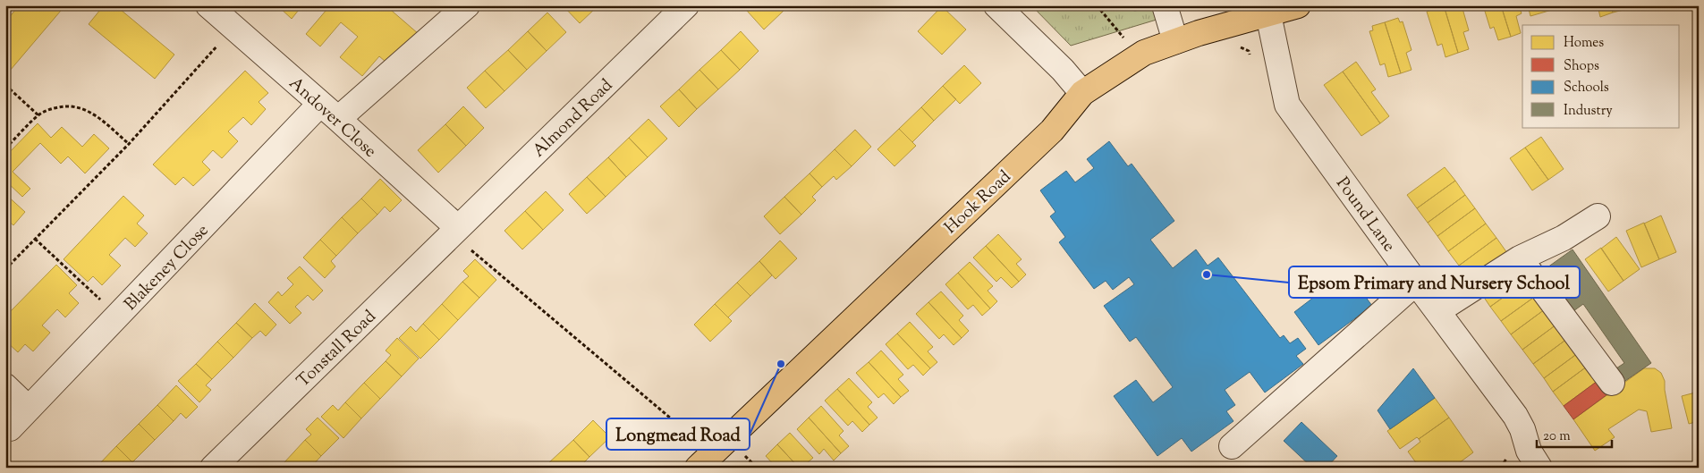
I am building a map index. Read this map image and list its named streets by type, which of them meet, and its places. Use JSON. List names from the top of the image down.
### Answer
{
  "streets": {
    "main road": ["Hook Road"],
    "street": [
      "Andover Close",
      "Almond Road",
      "Pound Lane",
      "Blakeney Close",
      "Tonstall Road"
    ]
  },
  "crossings": [
    ["Andover Close", "Almond Road"],
    ["Andover Close", "Blakeney Close"],
    ["Andover Close", "Tonstall Road"],
    ["Almond Road", "Tonstall Road"],
    ["Hook Road", "Pound Lane"]
  ],
  "places": ["Epsom Primary and Nursery School", "Longmead Road"],
  "legend": [
    "Homes",
    "Shops",
    "Schools",
    "Industry"
  ],
  "scale_bar": "20 m"
}
